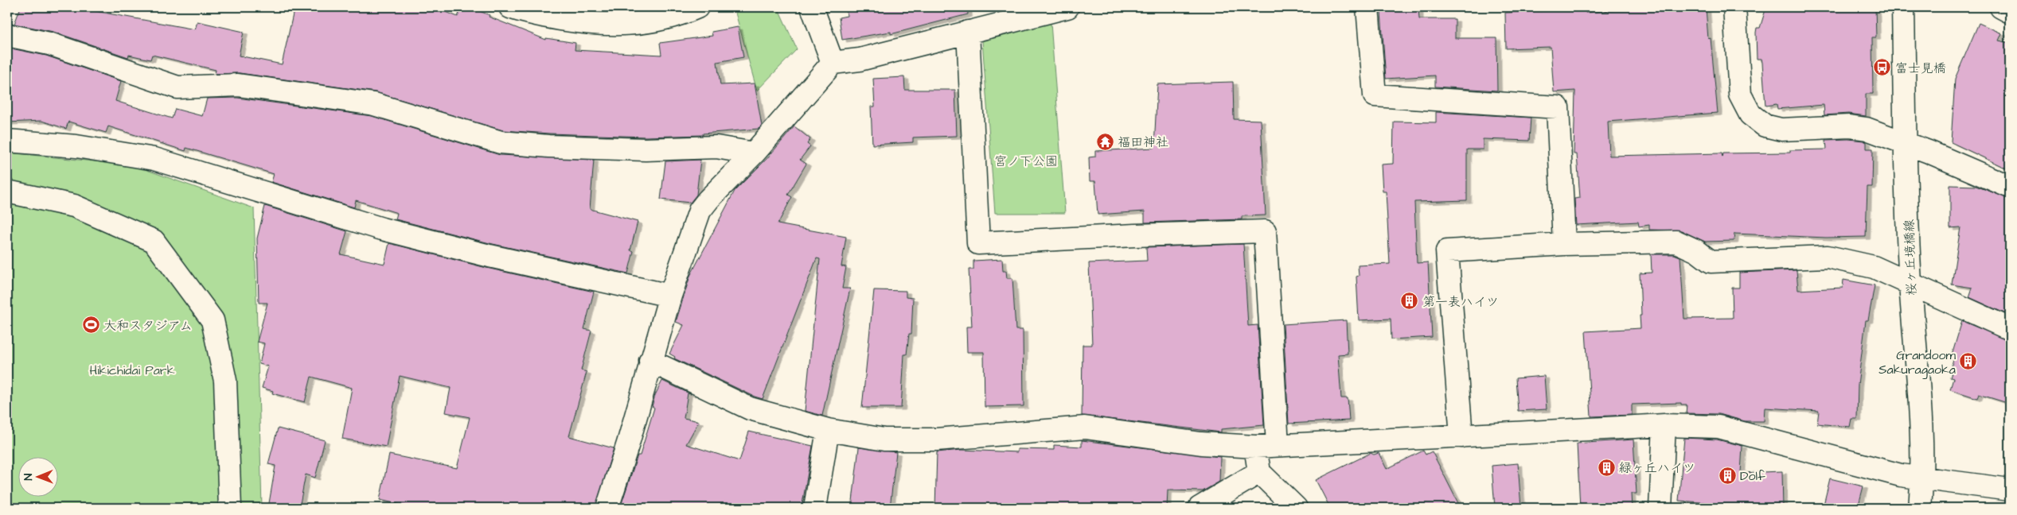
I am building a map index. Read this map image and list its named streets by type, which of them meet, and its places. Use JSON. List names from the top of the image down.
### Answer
{
  "streets": {
    "street": ["桜ヶ丘境橋線"]
  },
  "parks": ["宮ノ下公園", "Hikichidai Park"],
  "places": {
    "bus stop": ["富士見橋"],
    "temple": ["福田神社"],
    "building": [
      "第一表ハイツ",
      "Grandoom Sakuragaoka",
      "緑ヶ丘ハイツ",
      "Dolf"
    ],
    "sports": ["大和スタジアム"]
  },
  "north": "left"
}
